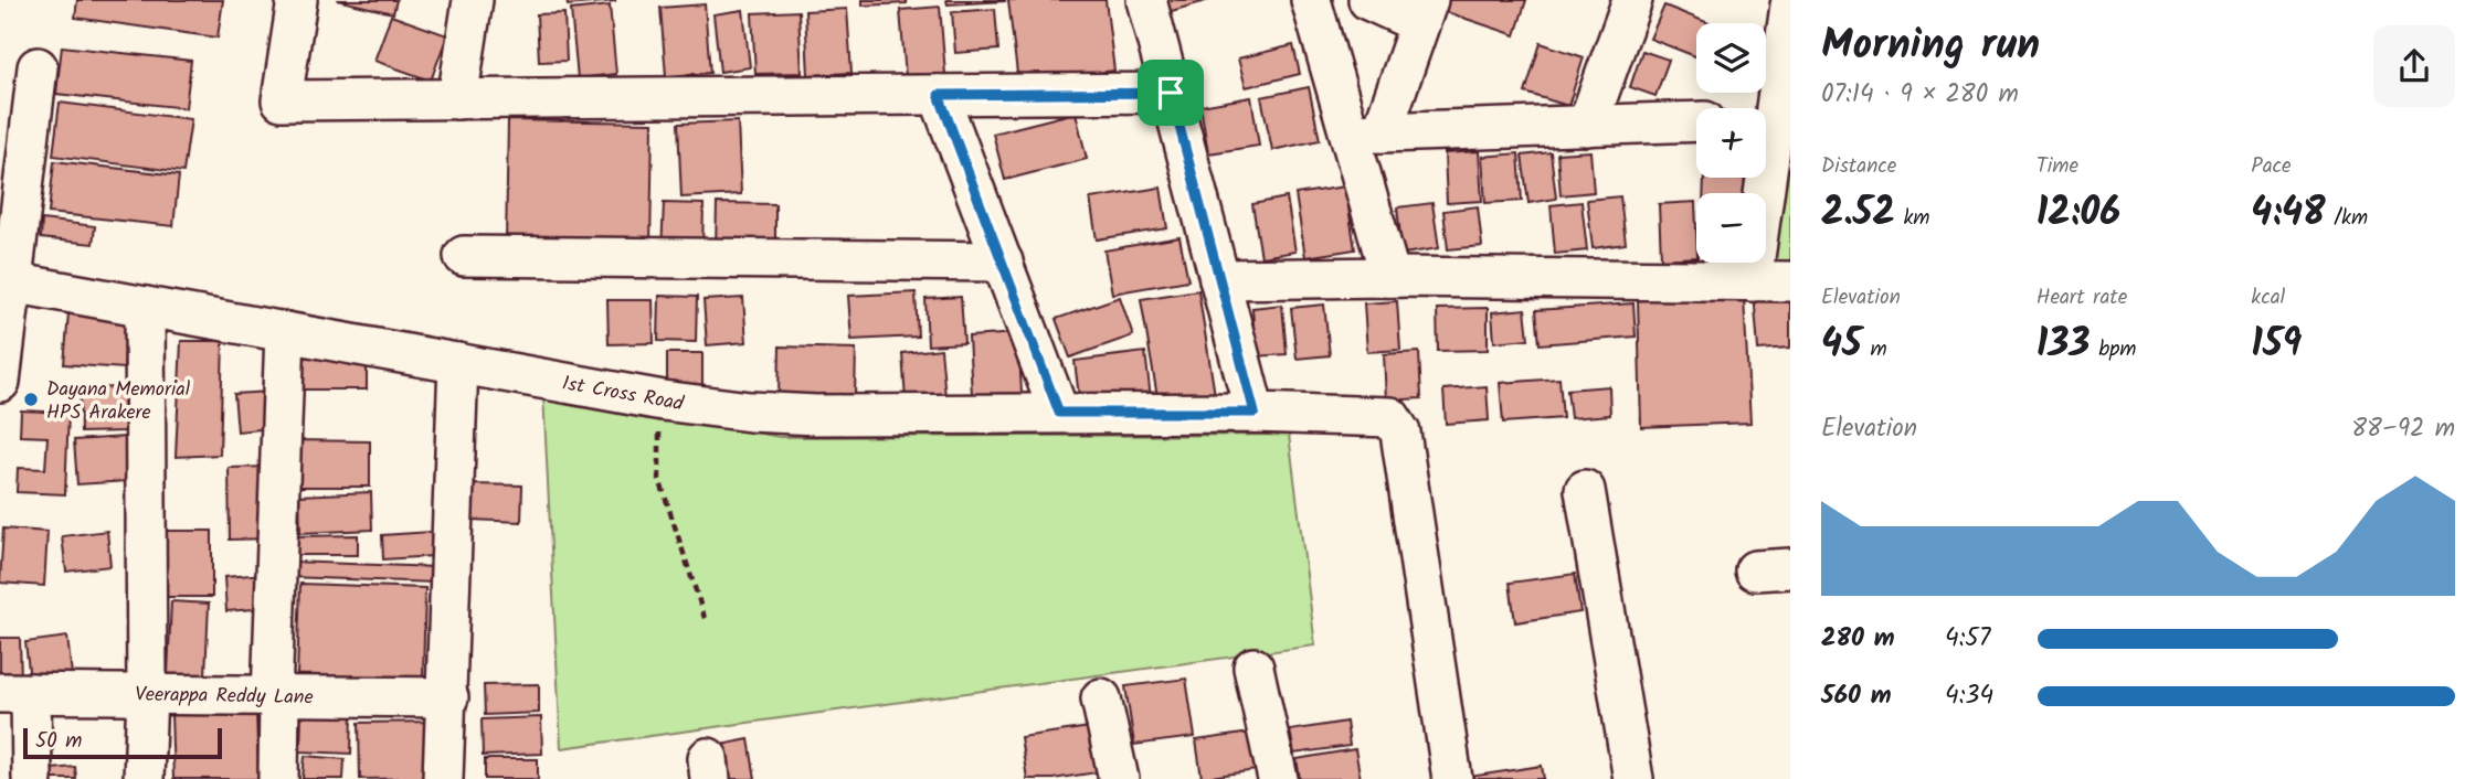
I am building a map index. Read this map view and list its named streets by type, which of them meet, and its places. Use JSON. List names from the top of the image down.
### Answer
{
  "streets": {
    "street": ["1st Cross Road", "Veerappa Reddy Lane"]
  },
  "places": ["Dayana Memorial HPS Arakere"],
  "scale_bar": "50 m",
  "page": {
    "heading": ["Morning run", "07:14 · 9 × 280 m"],
    "map_buttons": ["+", "−"],
    "stats": [
      ["Distance", "2.52 km"],
      ["Time", "12:06"],
      ["Pace", "4:48 /km"],
      ["Elevation", "45 m"],
      ["Heart rate", "133 bpm"],
      ["kcal", "159"]
    ],
    "chart": ["Elevation", "88–92 m"],
    "list": [
      {
        "name": "280 m",
        "note": "4:57"
      },
      {
        "name": "560 m",
        "note": "4:34"
      }
    ],
    "scale": "50 m"
  }
}
